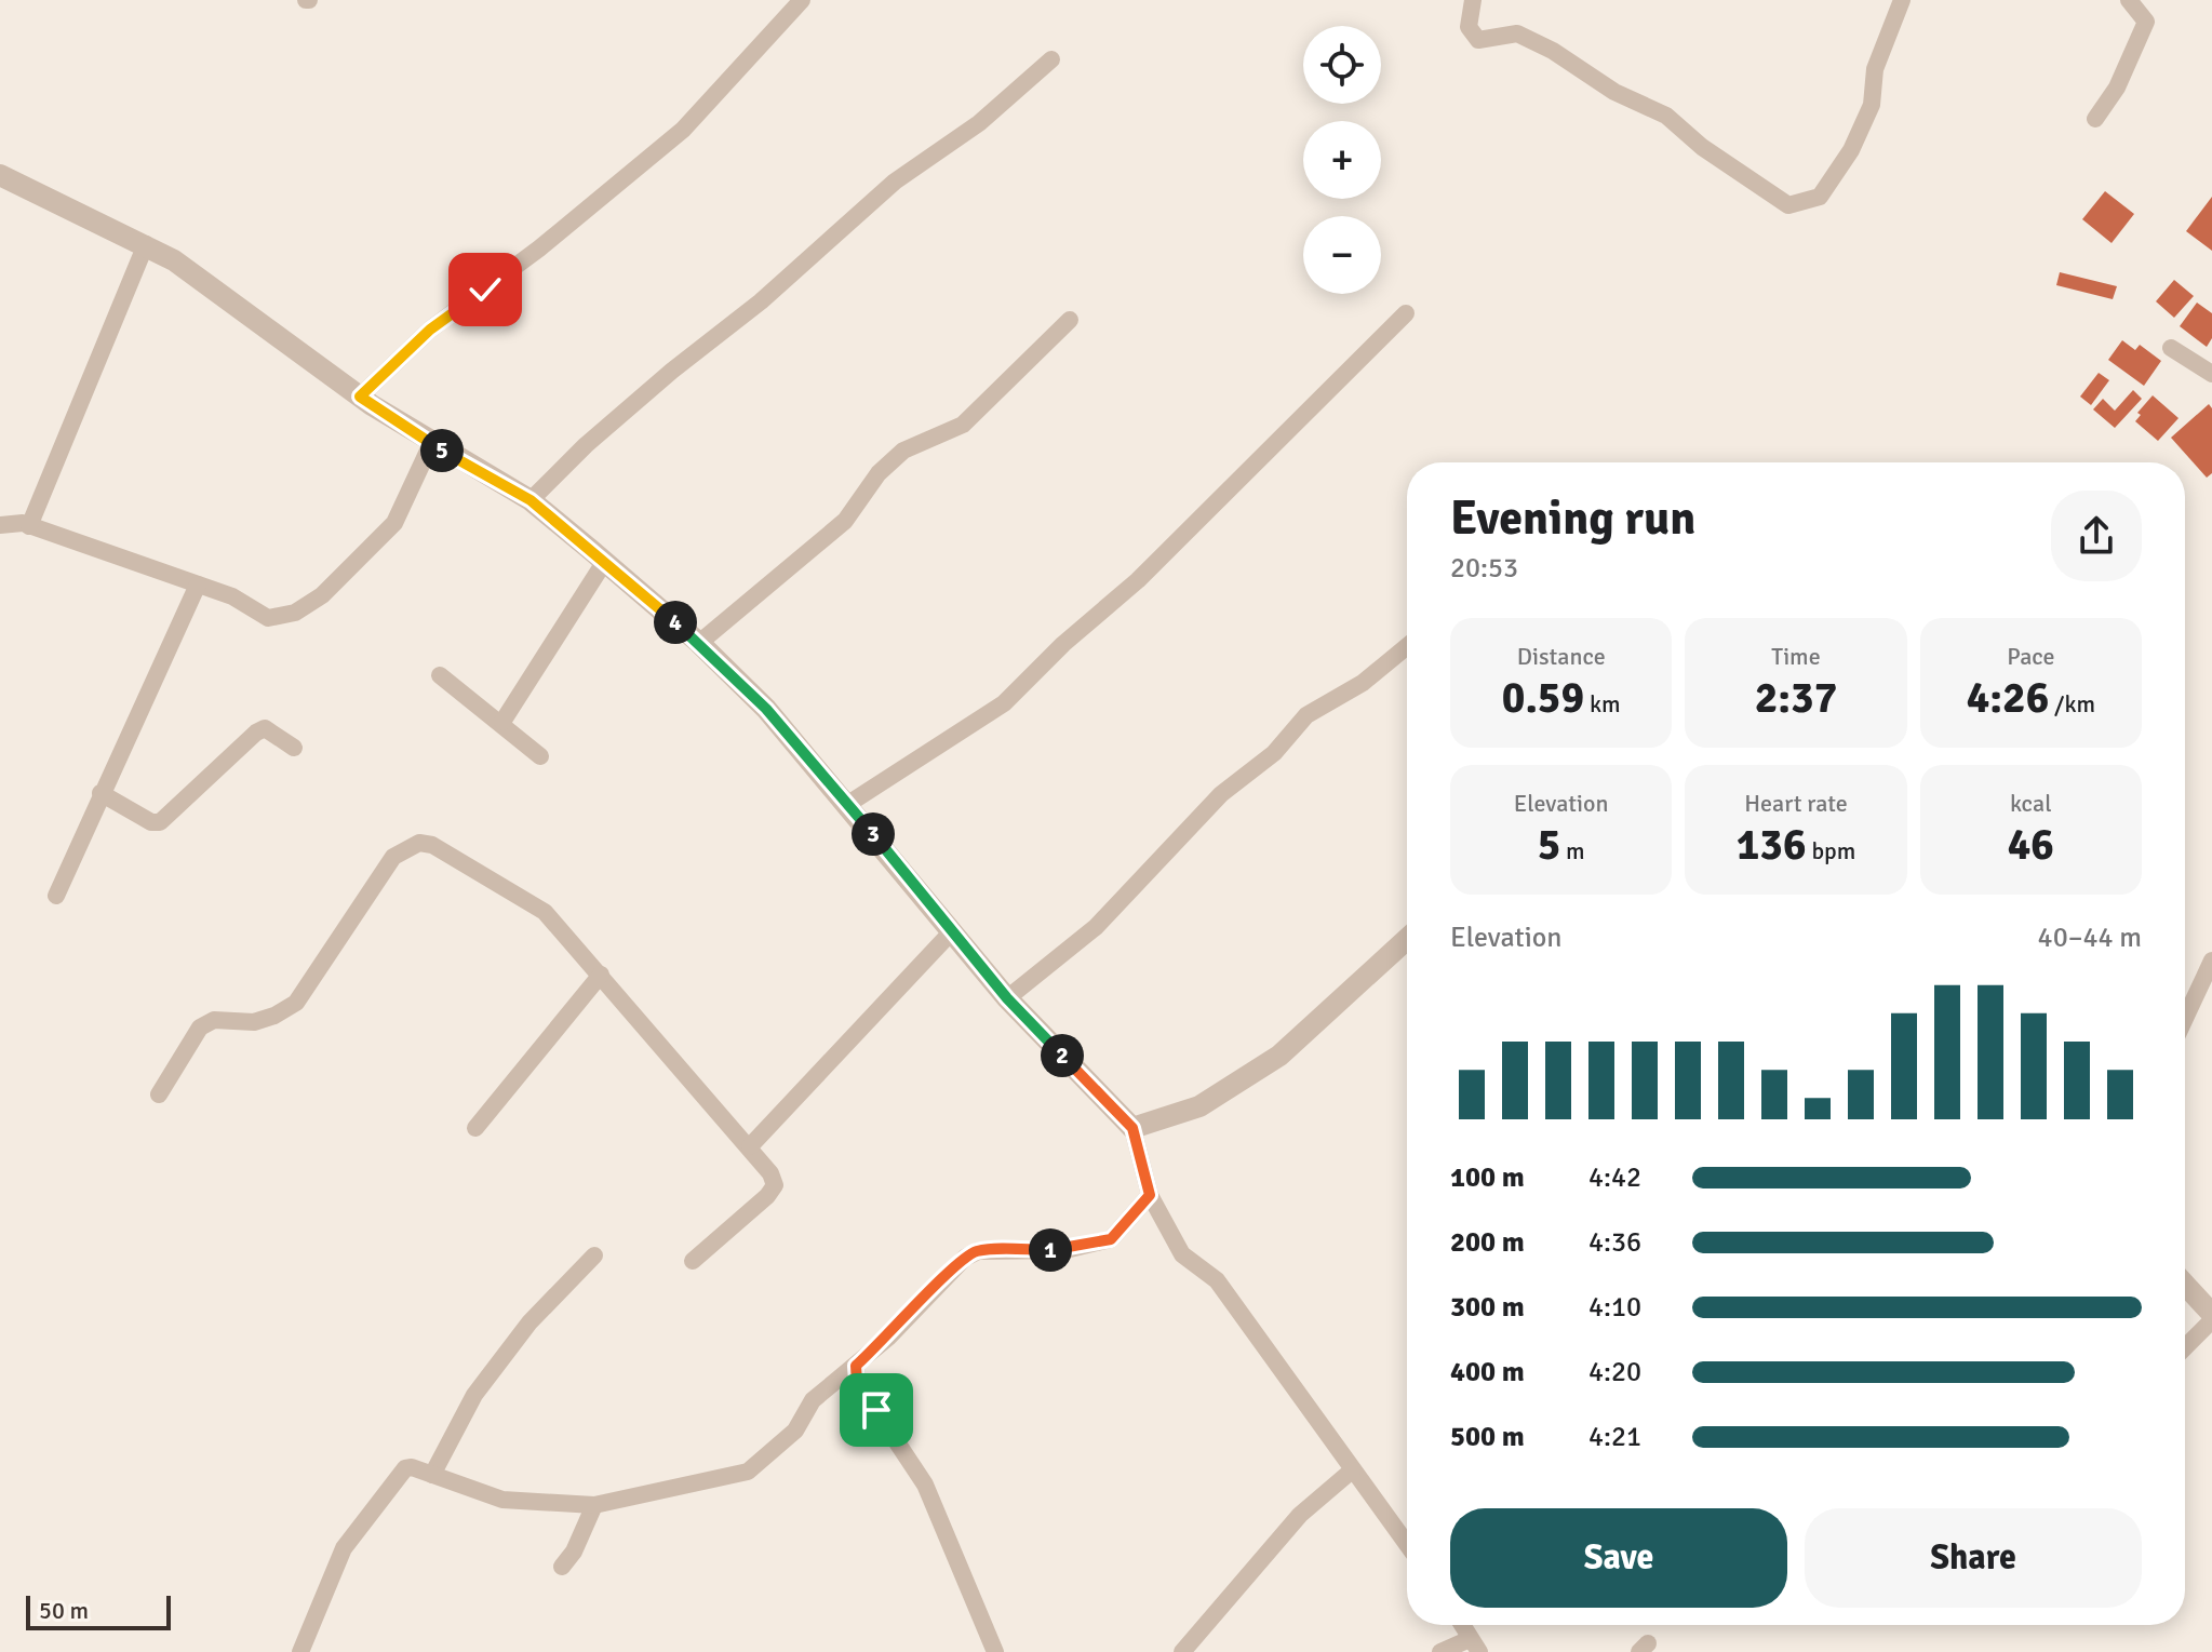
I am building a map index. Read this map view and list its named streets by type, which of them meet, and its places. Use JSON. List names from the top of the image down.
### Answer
{
  "scale_bar": "50 m",
  "page": {
    "map_buttons": ["+", "−"],
    "pins": [
      "5",
      "4",
      "3",
      "2",
      "1"
    ],
    "heading": ["Evening run", "20:53"],
    "stats": [
      ["Distance", "0.59 km"],
      ["Time", "2:37"],
      ["Pace", "4:26 /km"],
      ["Elevation", "5 m"],
      ["Heart rate", "136 bpm"],
      ["kcal", "46"]
    ],
    "chart": ["Elevation", "40–44 m"],
    "list": [
      {
        "name": "100 m",
        "note": "4:42"
      },
      {
        "name": "200 m",
        "note": "4:36"
      },
      {
        "name": "300 m",
        "note": "4:10"
      },
      {
        "name": "400 m",
        "note": "4:20"
      },
      {
        "name": "500 m",
        "note": "4:21"
      }
    ],
    "buttons": ["Save", "Share"],
    "scale": "50 m"
  }
}
